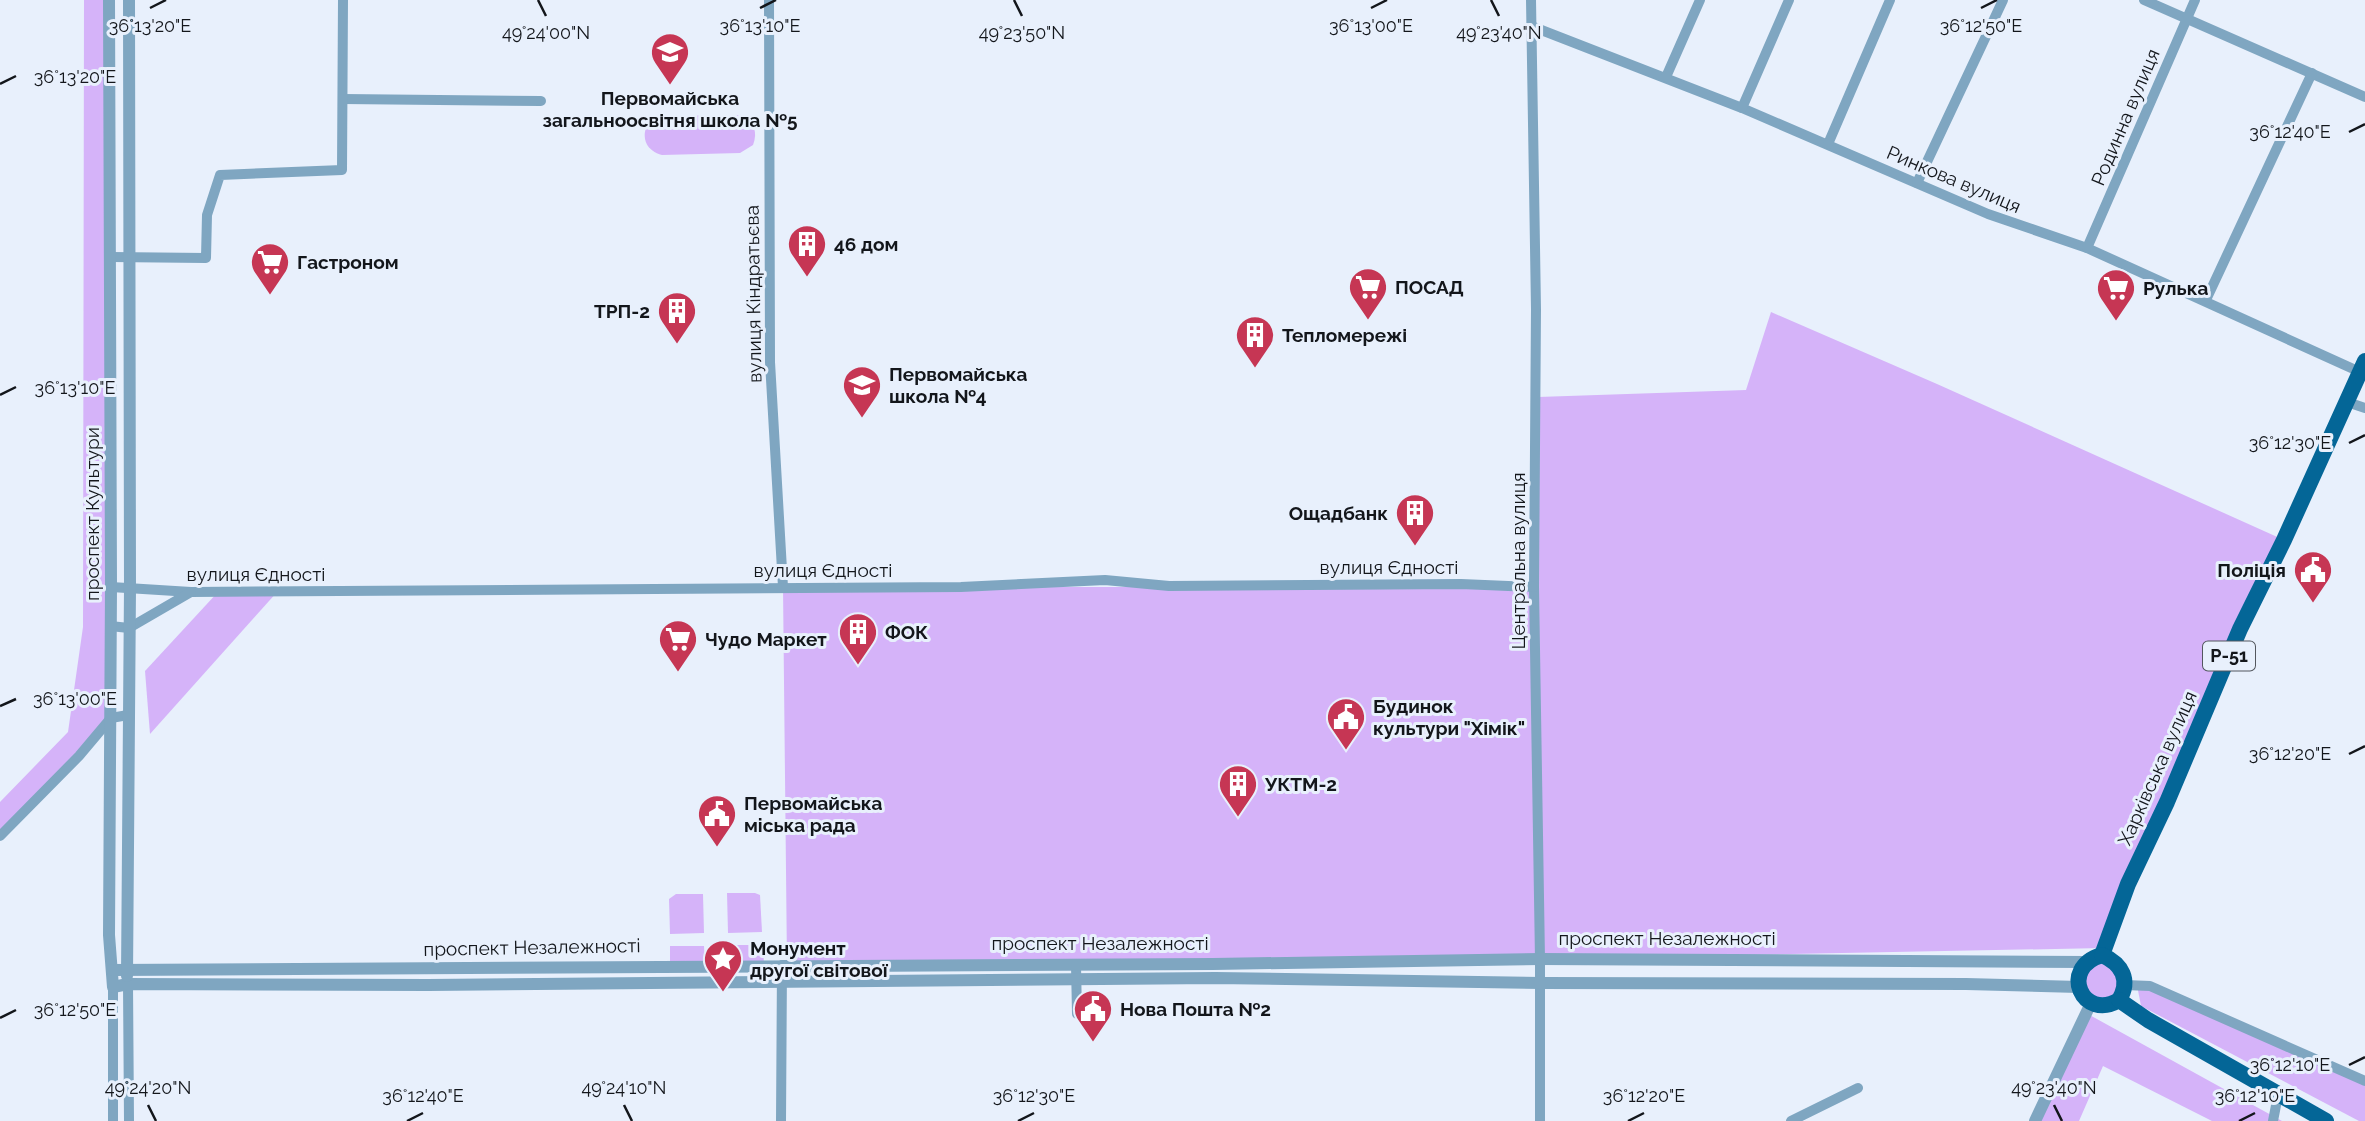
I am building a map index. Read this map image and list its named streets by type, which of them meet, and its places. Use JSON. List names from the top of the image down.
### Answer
{
  "streets": {
    "main road": ["Р-51", "Харківська вулиця"],
    "street": [
      "Родинна вулиця",
      "Ринкова вулиця",
      "вулиця Кіндратьєва",
      "проспект Культури",
      "Центральна вулиця",
      "вулиця Єдності",
      "проспект Незалежності"
    ]
  },
  "crossings": [
    ["Родинна вулиця", "Ринкова вулиця"],
    ["Ринкова вулиця", "Центральна вулиця"],
    ["Ринкова вулиця", "Харківська вулиця"],
    ["вулиця Кіндратьєва", "вулиця Єдності"],
    ["проспект Культури", "вулиця Єдності"],
    ["проспект Культури", "проспект Незалежності"],
    ["Центральна вулиця", "вулиця Єдності"],
    ["Центральна вулиця", "проспект Незалежності"],
    ["Харківська вулиця", "проспект Незалежності"]
  ],
  "places": {
    "school or university": ["Первомайська загальноосвітня школа №5", "Первомайська школа №4"],
    "building": [
      "46 дом",
      "ТРП-2",
      "Тепломережі",
      "Ощадбанк",
      "ФОК",
      "УКТМ-2"
    ],
    "supermarket": [
      "Гастроном",
      "ПОСАД",
      "Рулька",
      "Чудо Маркет"
    ],
    "public building": [
      "Поліція",
      "Будинок культури \"Хімік\"",
      "Первомайська мiська рада",
      "Нова Пошта №2"
    ],
    "place": ["Монумент другої світової"]
  },
  "coordinates": [
    "36°13'00\"E",
    "36°13'20\"E",
    "36°13'10\"E",
    "36°12'50\"E",
    "49°24'00\"N",
    "49°23'50\"N",
    "49°23'40\"N",
    "36°12'40\"E",
    "36°12'30\"E",
    "36°12'20\"E",
    "36°12'10\"E",
    "49°24'20\"N",
    "49°24'10\"N"
  ]
}
